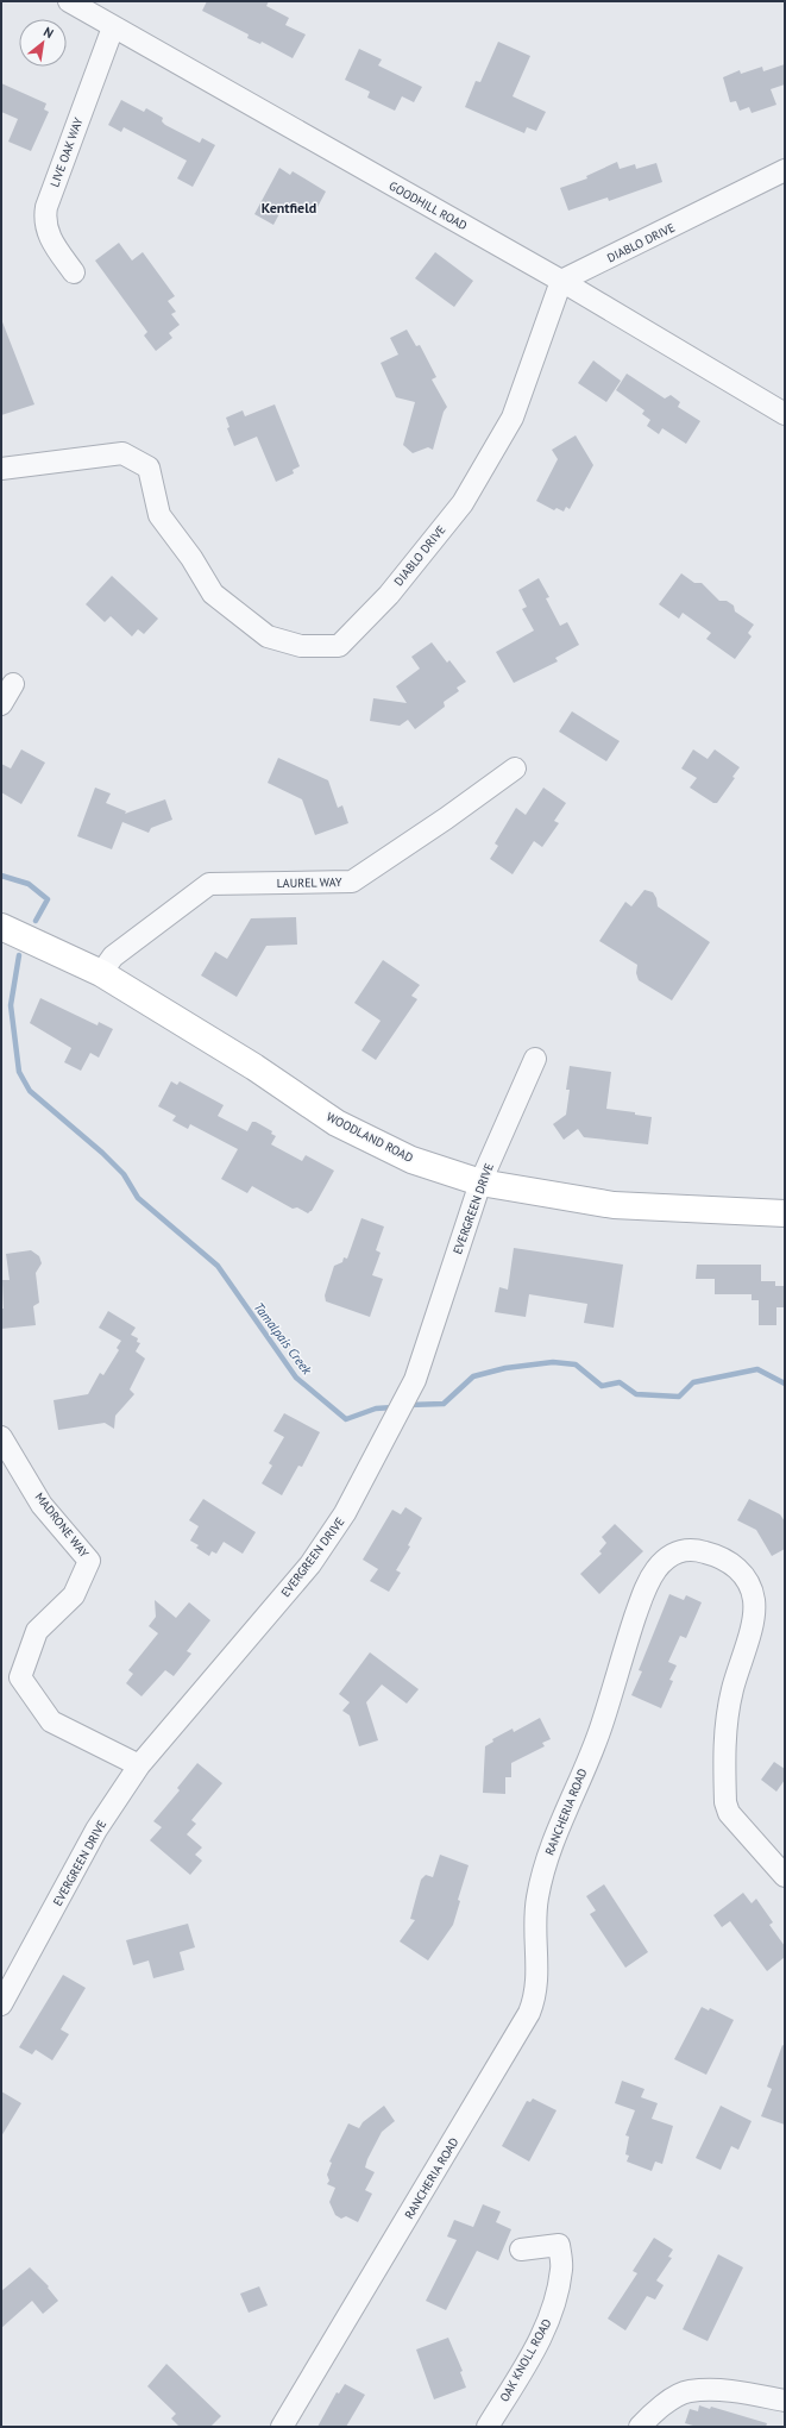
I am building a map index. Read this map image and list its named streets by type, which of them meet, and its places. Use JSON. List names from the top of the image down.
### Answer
{
  "streets": {
    "street": [
      "LIVE OAK WAY",
      "GOODHILL ROAD",
      "DIABLO DRIVE",
      "LAUREL WAY",
      "WOODLAND ROAD",
      "EVERGREEN DRIVE",
      "MADRONE WAY",
      "RANCHERIA ROAD",
      "OAK KNOLL ROAD"
    ]
  },
  "crossings": [
    ["LIVE OAK WAY", "GOODHILL ROAD"],
    ["GOODHILL ROAD", "DIABLO DRIVE"],
    ["LAUREL WAY", "WOODLAND ROAD"],
    ["WOODLAND ROAD", "EVERGREEN DRIVE"],
    ["EVERGREEN DRIVE", "MADRONE WAY"]
  ],
  "districts": ["Kentfield"],
  "water": ["Tamalpais Creek"],
  "north": "top right"
}
